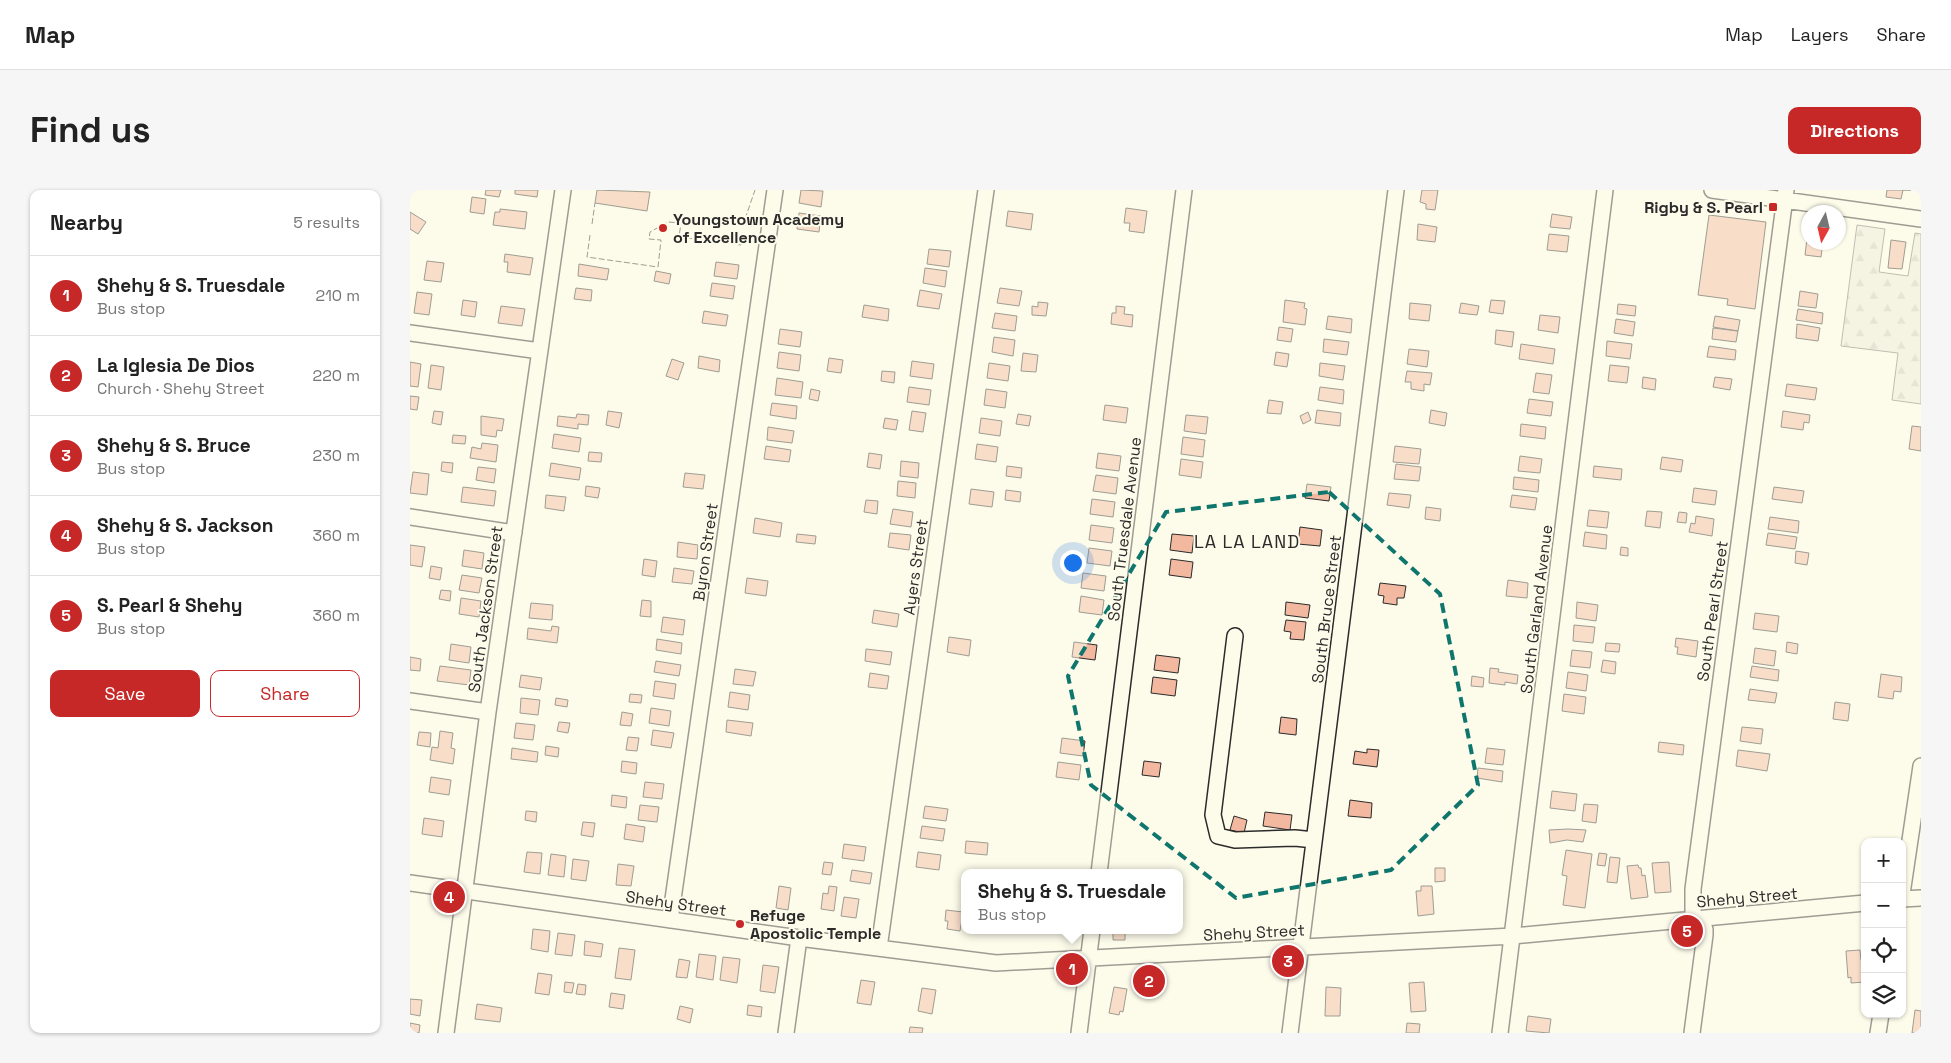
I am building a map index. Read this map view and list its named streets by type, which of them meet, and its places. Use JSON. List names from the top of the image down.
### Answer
{
  "streets": {
    "street": [
      "South Truesdale Avenue",
      "Byron Street",
      "Ayers Street",
      "South Jackson Street",
      "South Bruce Street",
      "South Garland Avenue",
      "South Pearl Street",
      "Shehy Street"
    ]
  },
  "crossings": [
    ["Byron Street", "Shehy Street"],
    ["Ayers Street", "Shehy Street"],
    ["South Jackson Street", "Shehy Street"],
    ["South Bruce Street", "Shehy Street"],
    ["South Garland Avenue", "Shehy Street"],
    ["South Pearl Street", "Shehy Street"]
  ],
  "districts": ["LA LA LAND"],
  "places": {
    "transit": ["Rigby & S. Pearl"],
    "other": ["Youngstown Academy of Excellence", "Refuge Apostolic Temple"]
  },
  "north": "bottom",
  "page": {
    "header": "Map",
    "nav": ["Map", "Layers", "Share"],
    "buttons": [
      "Directions",
      ["Save", "Share"]
    ],
    "title": "Find us",
    "heading": ["Nearby", "5 results"],
    "list": [
      {
        "mark": "1",
        "name": "Shehy & S. Truesdale",
        "note": "Bus stop",
        "value": "210 m"
      },
      {
        "mark": "2",
        "name": "La Iglesia De Dios",
        "note": "Church · Shehy Street",
        "value": "220 m"
      },
      {
        "mark": "3",
        "name": "Shehy & S. Bruce",
        "note": "Bus stop",
        "value": "230 m"
      },
      {
        "mark": "4",
        "name": "Shehy & S. Jackson",
        "note": "Bus stop",
        "value": "360 m"
      },
      {
        "mark": "5",
        "name": "S. Pearl & Shehy",
        "note": "Bus stop",
        "value": "360 m"
      }
    ],
    "map_buttons": ["+", "−"],
    "popup": ["Shehy & S. Truesdale", "Bus stop"],
    "pins": [
      "4",
      "5",
      "3",
      "1",
      "2"
    ]
  }
}
